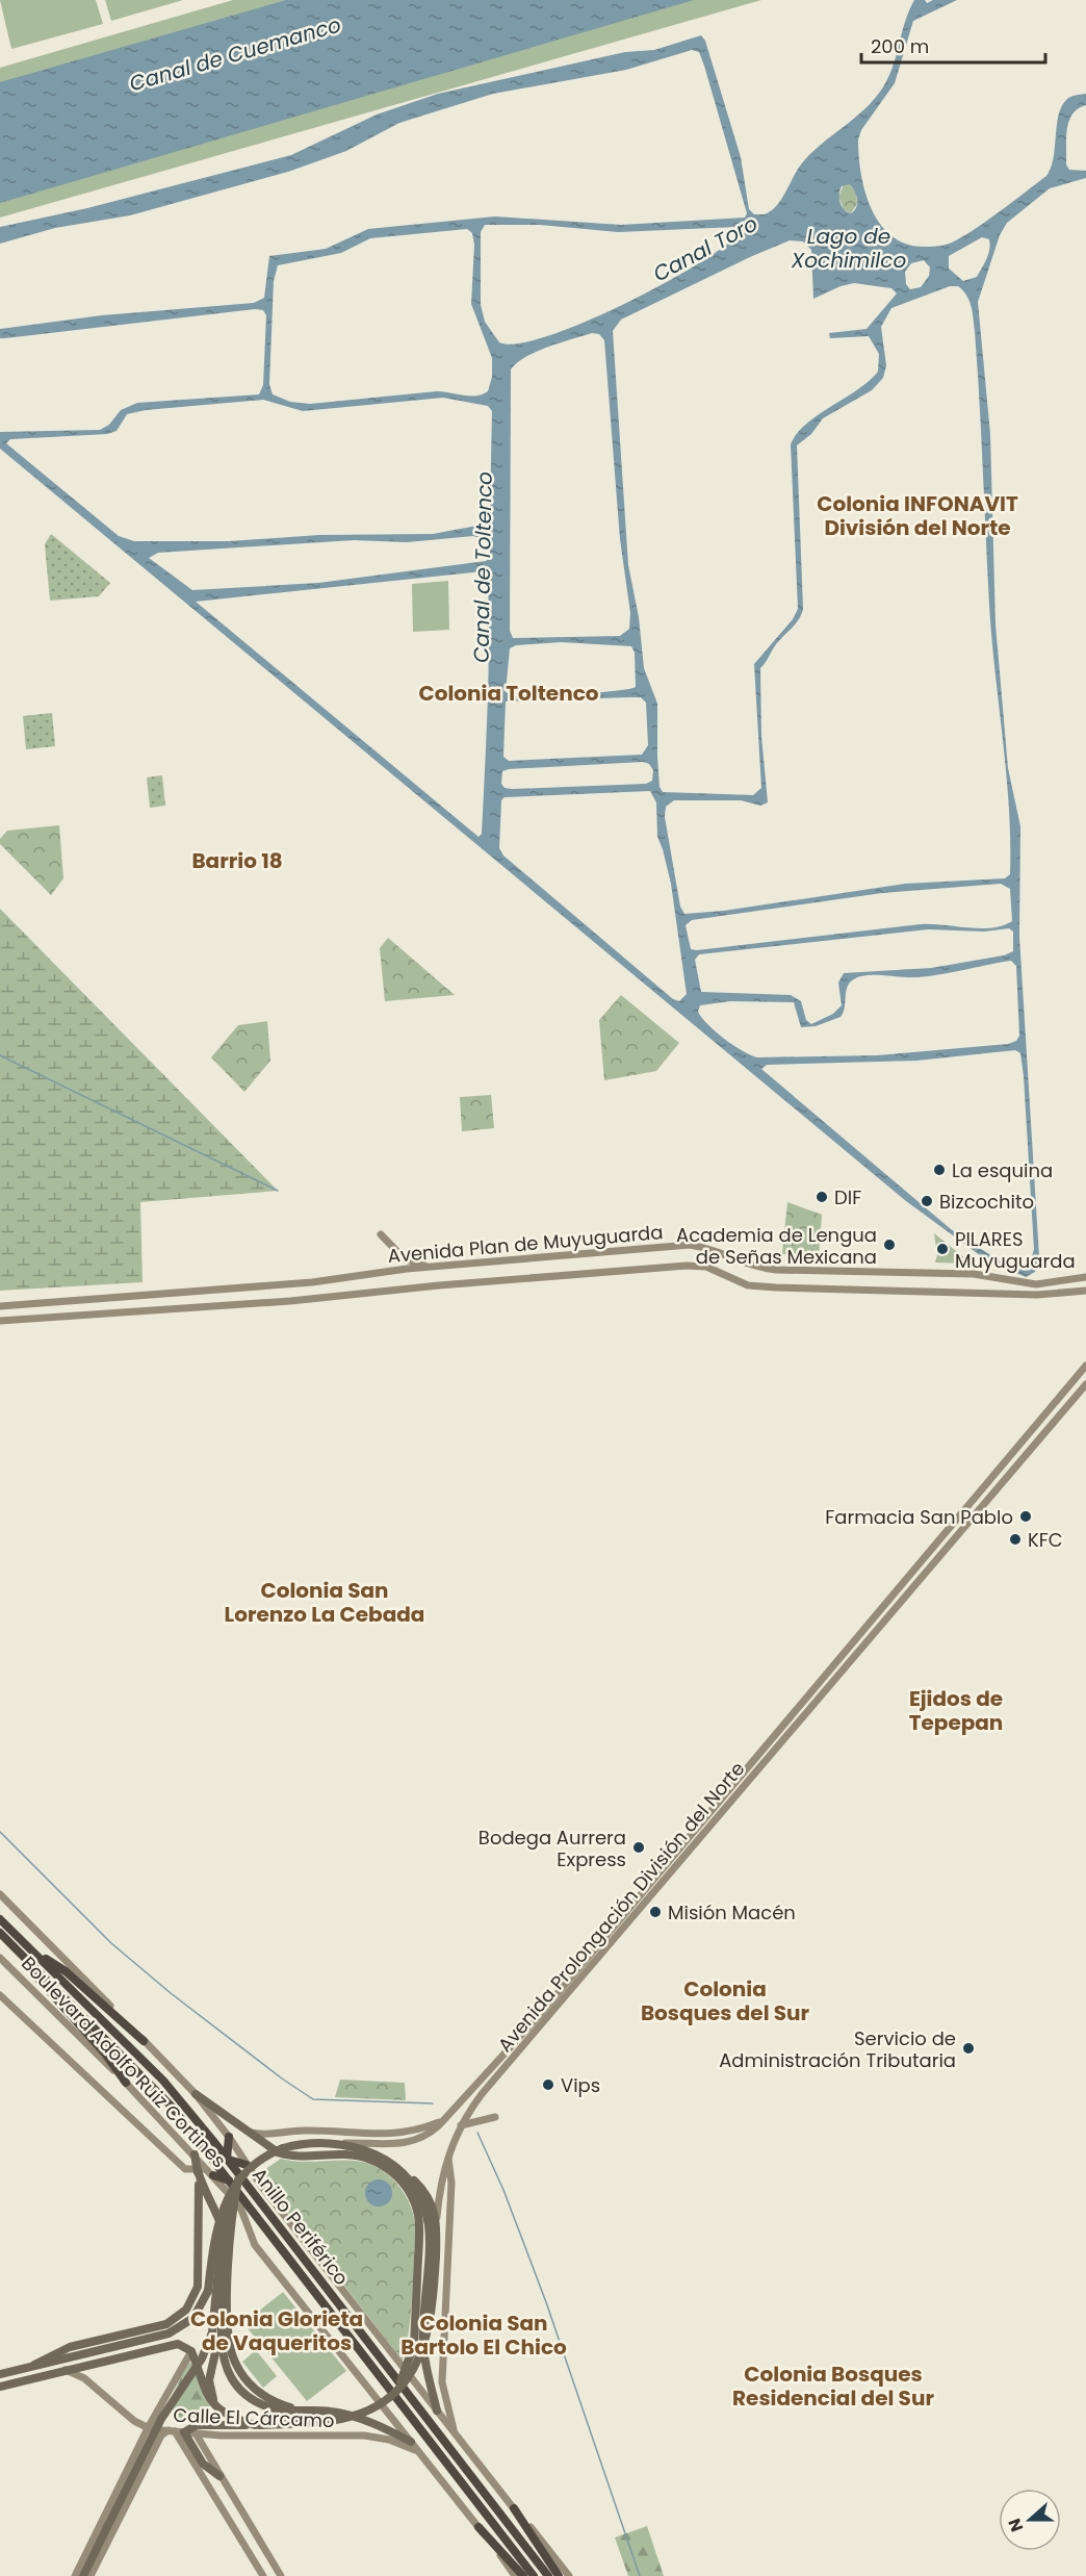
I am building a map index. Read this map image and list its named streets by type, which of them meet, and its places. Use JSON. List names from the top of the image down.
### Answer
{
  "streets": {
    "highway": ["Anillo Periférico"],
    "main road": [
      "Avenida Plan de Muyuguarda",
      "Avenida Prolongación División del Norte",
      "Boulevard Adolfo Ruiz Cortines",
      "Calle El Cárcamo"
    ]
  },
  "crossings": [
    ["Avenida Prolongación División del Norte", "Calle El Cárcamo"],
    ["Boulevard Adolfo Ruiz Cortines", "Calle El Cárcamo"]
  ],
  "districts": [
    "Colonia INFONAVIT División del Norte",
    "Colonia Toltenco",
    "Barrio 18",
    "Colonia San Lorenzo La Cebada",
    "Ejidos de Tepepan",
    "Colonia Bosques del Sur",
    "Colonia Glorieta de Vaqueritos",
    "Colonia San Bartolo El Chico",
    "Colonia Bosques Residencial del Sur"
  ],
  "water": [
    "Canal de Cuemanco",
    "Lago de Xochimilco",
    "Canal Toro",
    "Canal de Toltenco"
  ],
  "places": [
    "La esquina",
    "DIF",
    "Bizcochito",
    "Academia de Lengua de Señas Mexicana",
    "PILARES Muyuguarda",
    "Farmacia San Pablo",
    "KFC",
    "Bodega Aurrera Express",
    "Misión Macén",
    "Servicio de Administración Tributaria",
    "Vips"
  ],
  "scale_bar": "200 m",
  "north": "left"
}
